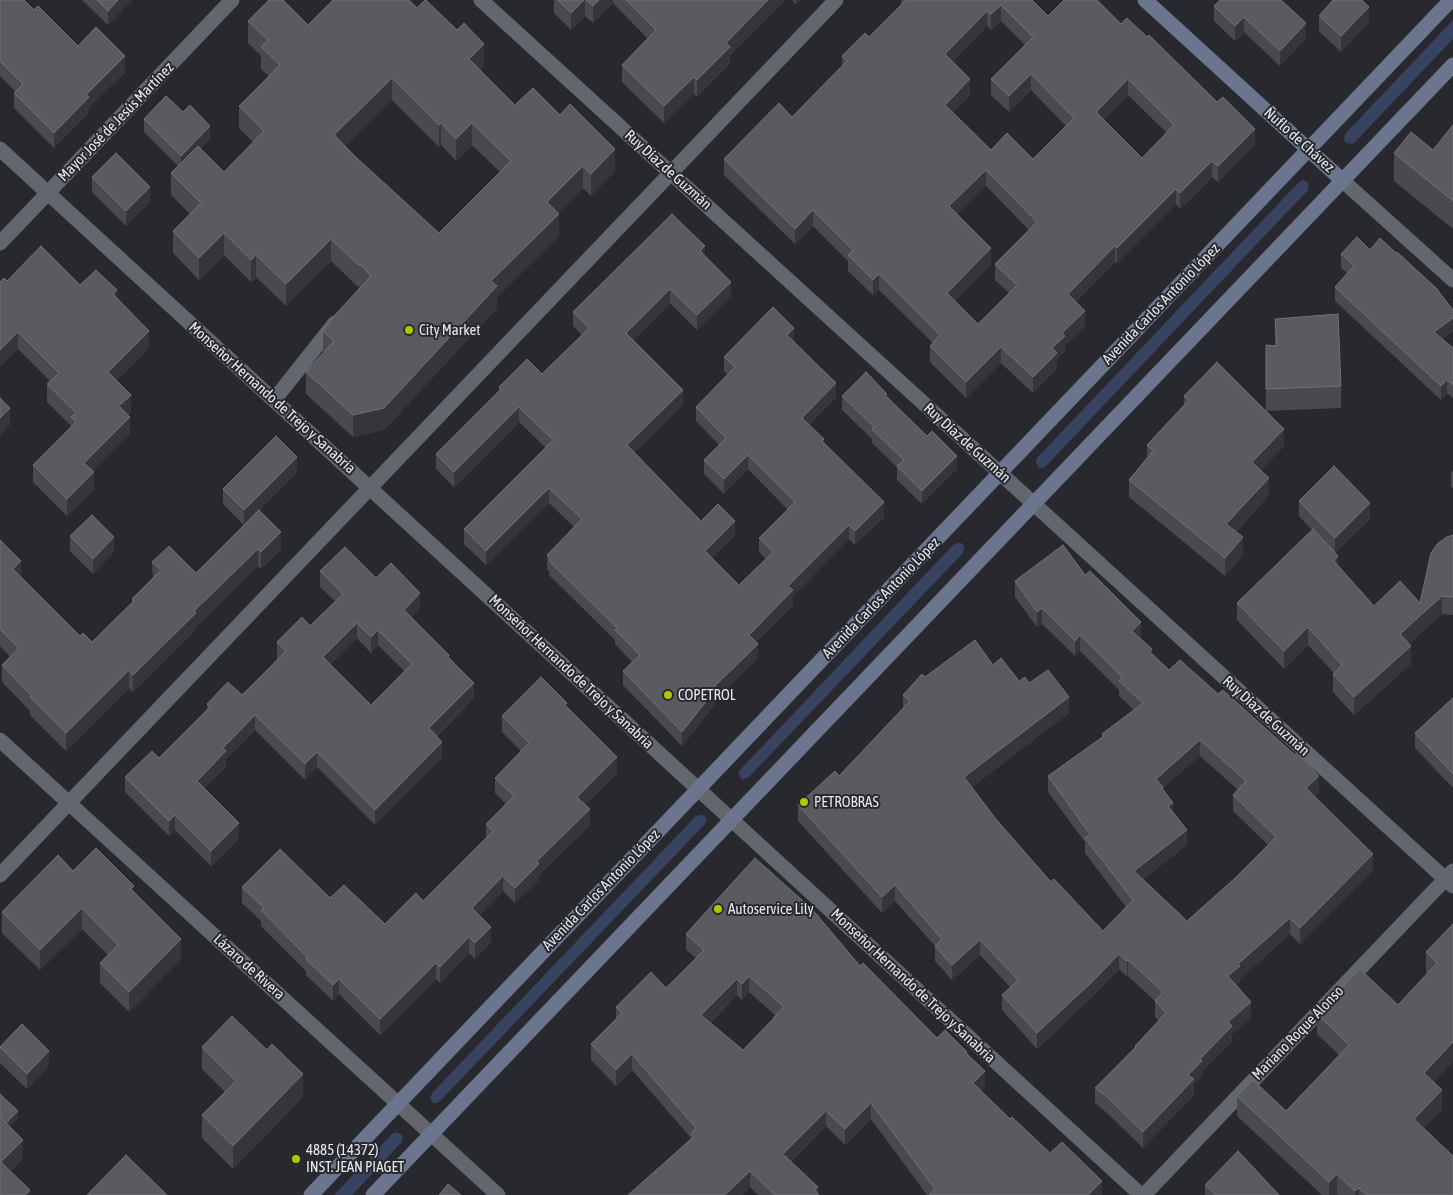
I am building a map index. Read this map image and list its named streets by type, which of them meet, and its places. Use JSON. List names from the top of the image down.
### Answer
{
  "streets": {
    "main road": ["Ñuflo de Chávez", "Avenida Carlos Antonio López"],
    "street": [
      "Mayor José de Jesús Martínez",
      "Ruy Díaz de Guzmán",
      "Monseñor Hernando de Trejo y Sanabria",
      "Lázaro de Rivera",
      "Mariano Roque Alonso"
    ]
  },
  "crossings": [
    ["Mayor José de Jesús Martínez", "Monseñor Hernando de Trejo y Sanabria"],
    ["Ñuflo de Chávez", "Avenida Carlos Antonio López"],
    ["Ruy Díaz de Guzmán", "Avenida Carlos Antonio López"],
    ["Ruy Díaz de Guzmán", "Mariano Roque Alonso"],
    ["Avenida Carlos Antonio López", "Monseñor Hernando de Trejo y Sanabria"],
    ["Avenida Carlos Antonio López", "Lázaro de Rivera"],
    ["Monseñor Hernando de Trejo y Sanabria", "Mariano Roque Alonso"]
  ],
  "places": [
    "City Market",
    "COPETROL",
    "PETROBRAS",
    "Autoservice Lily",
    "4885 (14372) INST. JEAN PIAGET"
  ]
}
